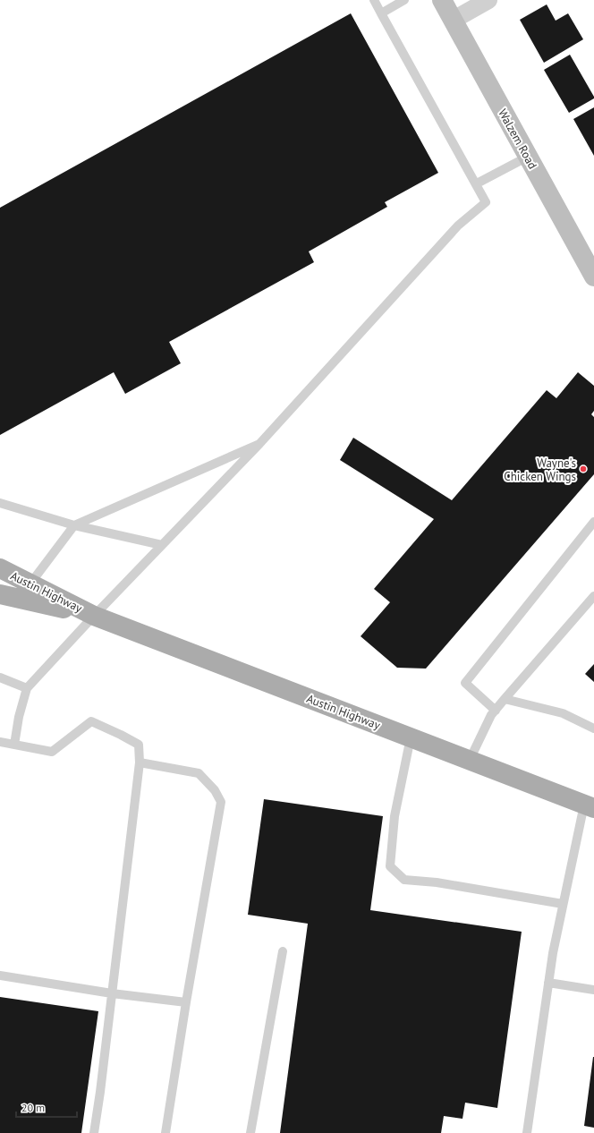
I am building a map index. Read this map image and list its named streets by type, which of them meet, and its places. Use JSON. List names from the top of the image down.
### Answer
{
  "streets": {
    "main road": ["Walzem Road", "Austin Highway"]
  },
  "places": ["Wayne's Chicken Wings"],
  "scale_bar": "20 m"
}
